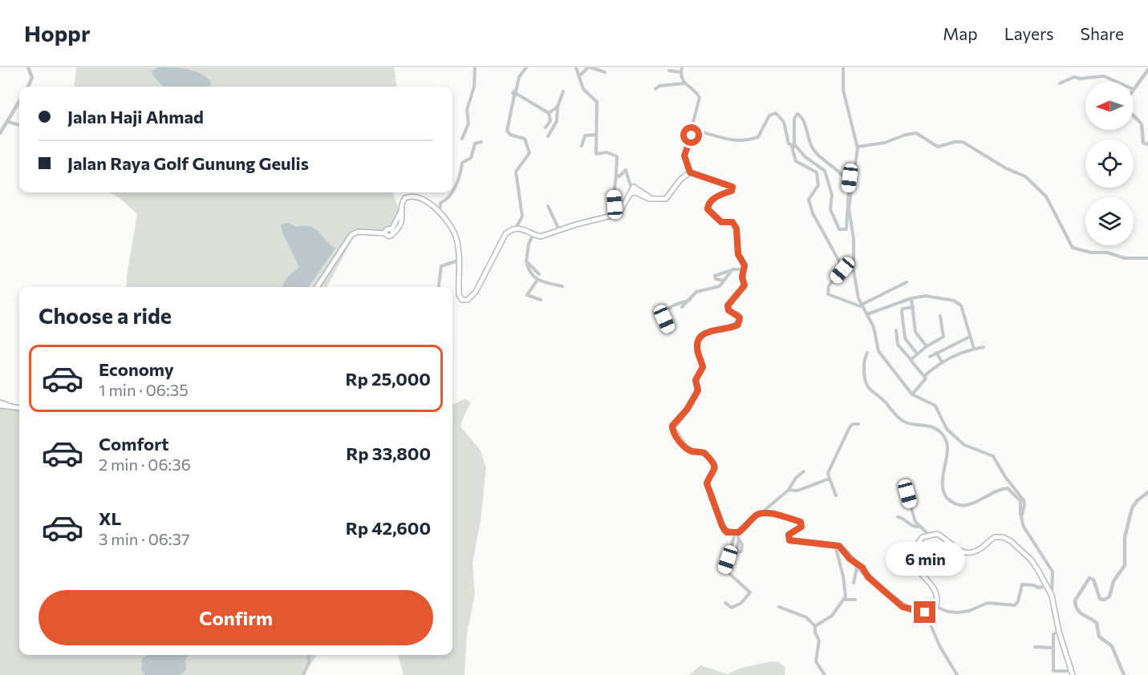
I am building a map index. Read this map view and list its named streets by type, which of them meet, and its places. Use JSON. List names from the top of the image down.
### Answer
{
  "north": "left",
  "page": {
    "header": "Hoppr",
    "nav": ["Map", "Layers", "Share"],
    "banner": ["Jalan Haji Ahmad", "Jalan Raya Golf Gunung Geulis"],
    "heading": "Choose a ride",
    "list": [
      {
        "name": "Economy",
        "note": "1 min · 06:35",
        "value": "Rp 25,000"
      },
      {
        "name": "Comfort",
        "note": "2 min · 06:36",
        "value": "Rp 33,800"
      },
      {
        "name": "XL",
        "note": "3 min · 06:37",
        "value": "Rp 42,600"
      }
    ],
    "bubble": "6 min",
    "buttons": "Confirm"
  }
}
